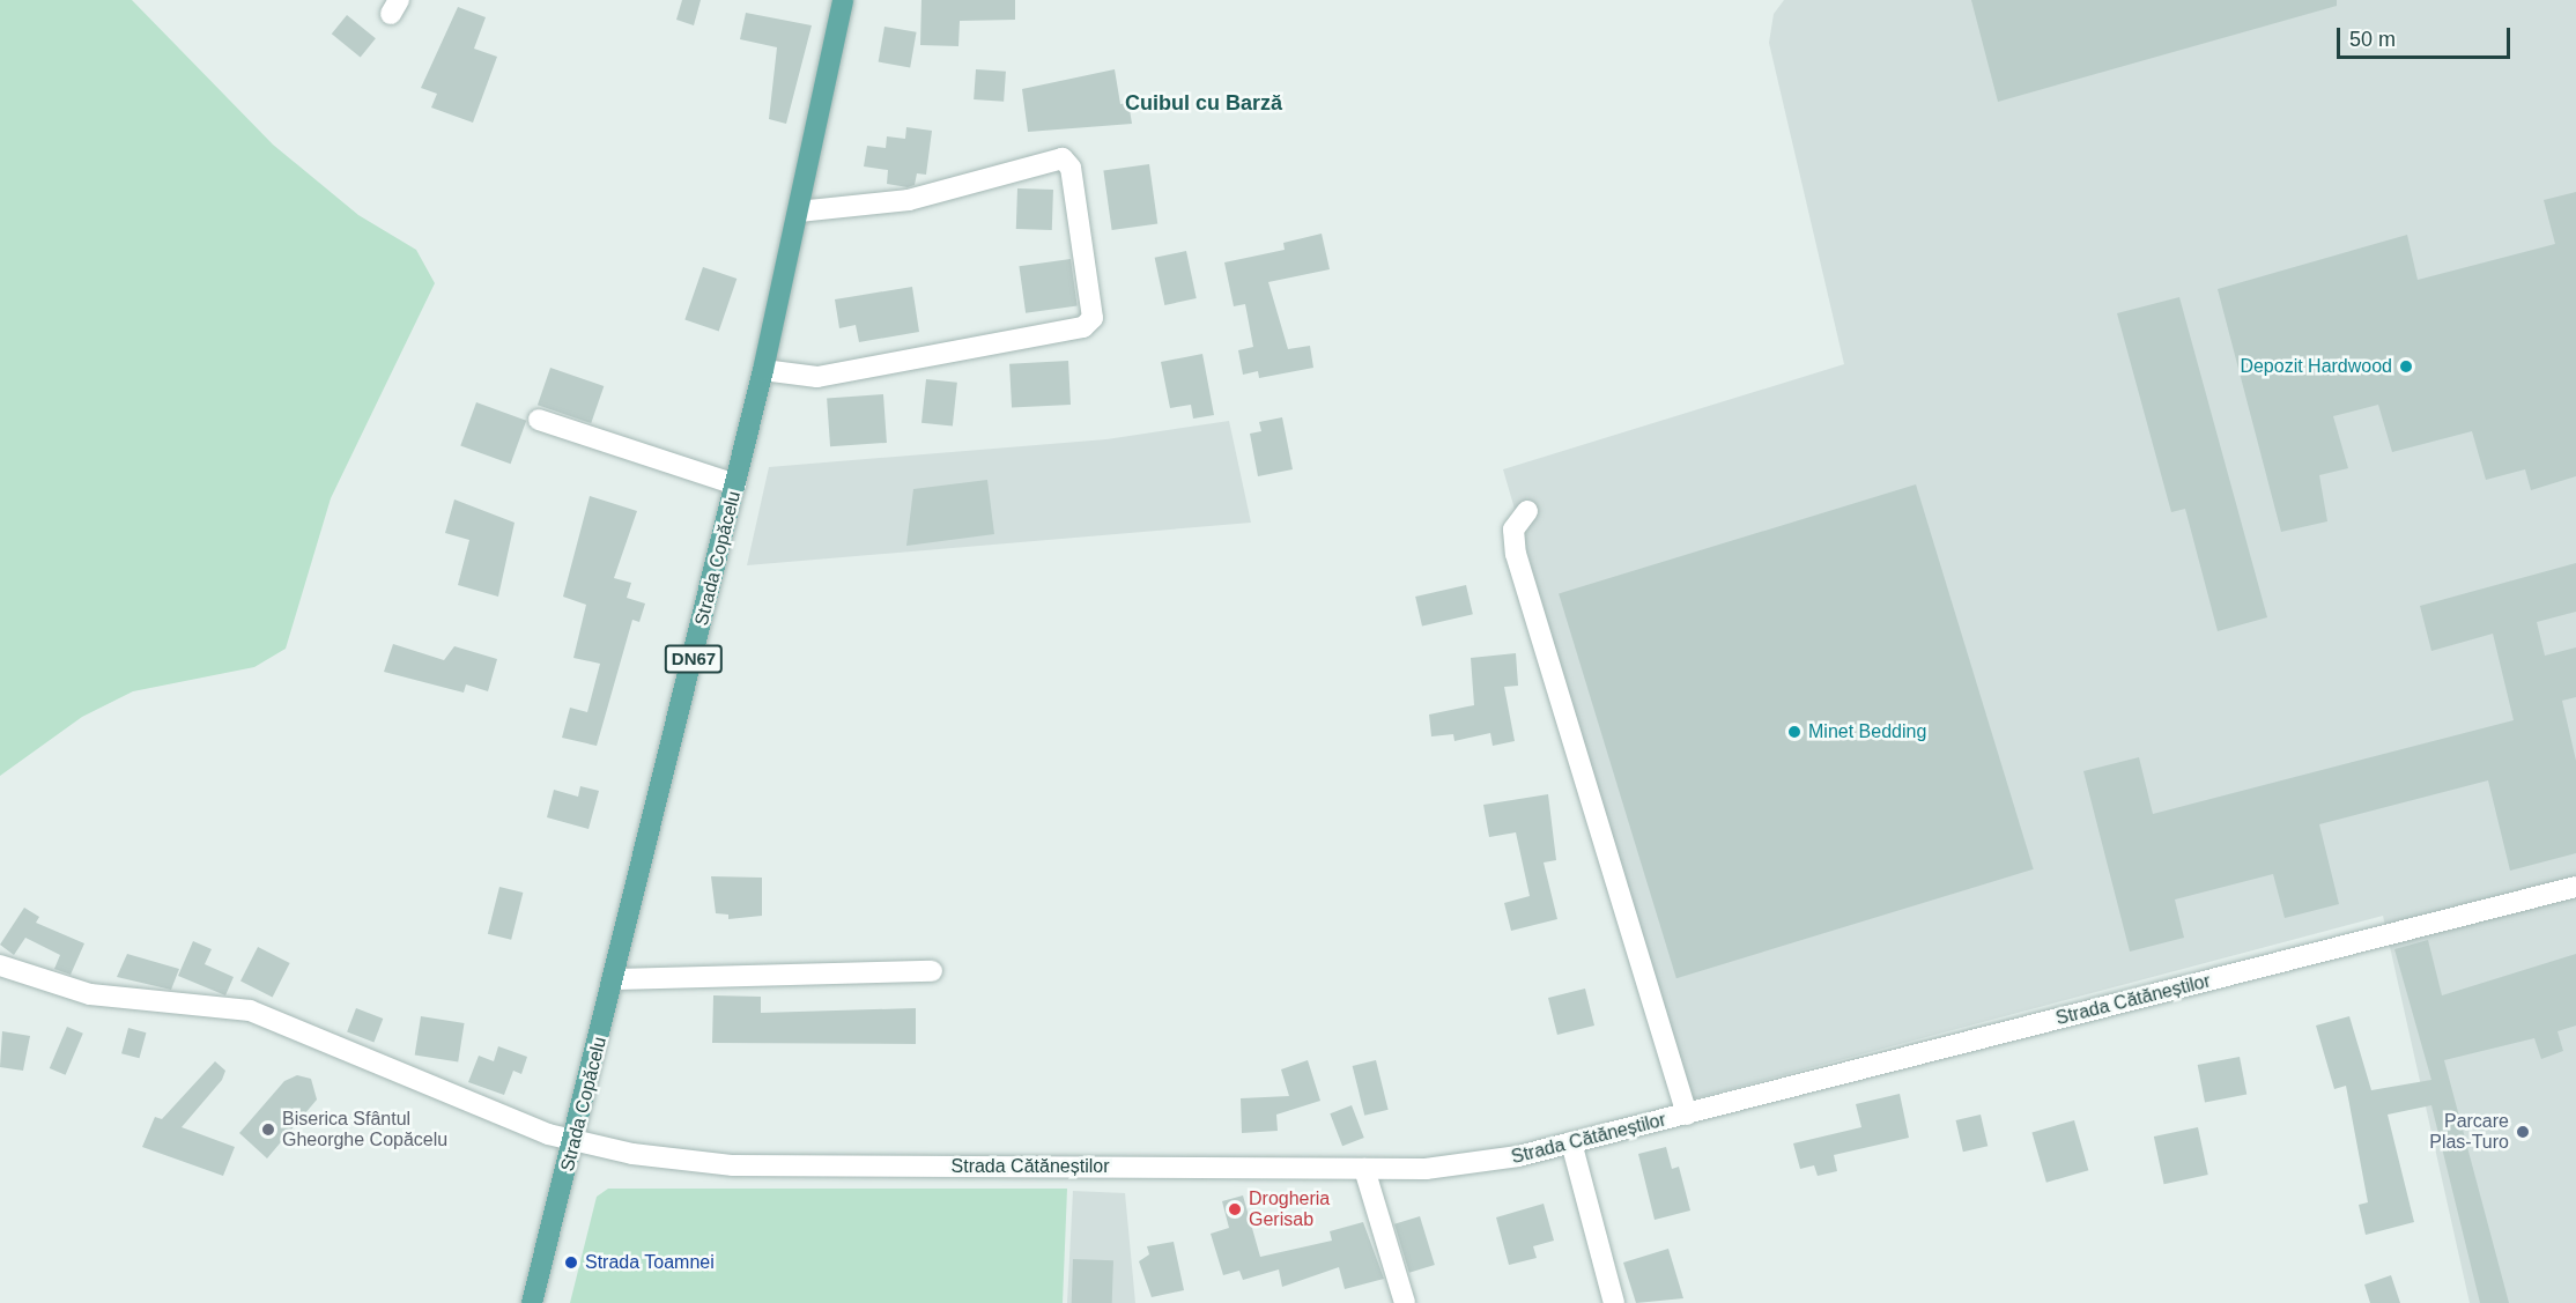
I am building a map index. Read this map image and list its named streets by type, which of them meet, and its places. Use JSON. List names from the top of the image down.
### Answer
{
  "streets": {
    "main road": ["Strada Copăcelu", "DN67"],
    "street": ["Strada Cătăneștilor"]
  },
  "crossings": [
    ["Strada Copăcelu", "Strada Cătăneștilor"]
  ],
  "districts": ["Cuibul cu Barză"],
  "places": [
    "Depozit Hardwood",
    "Minet Bedding",
    "Biserica Sfântul Gheorghe Copăcelu",
    "Parcare Plas-Turo",
    "Drogheria Gerisab",
    "Strada Toamnei"
  ],
  "scale_bar": "50 m"
}
